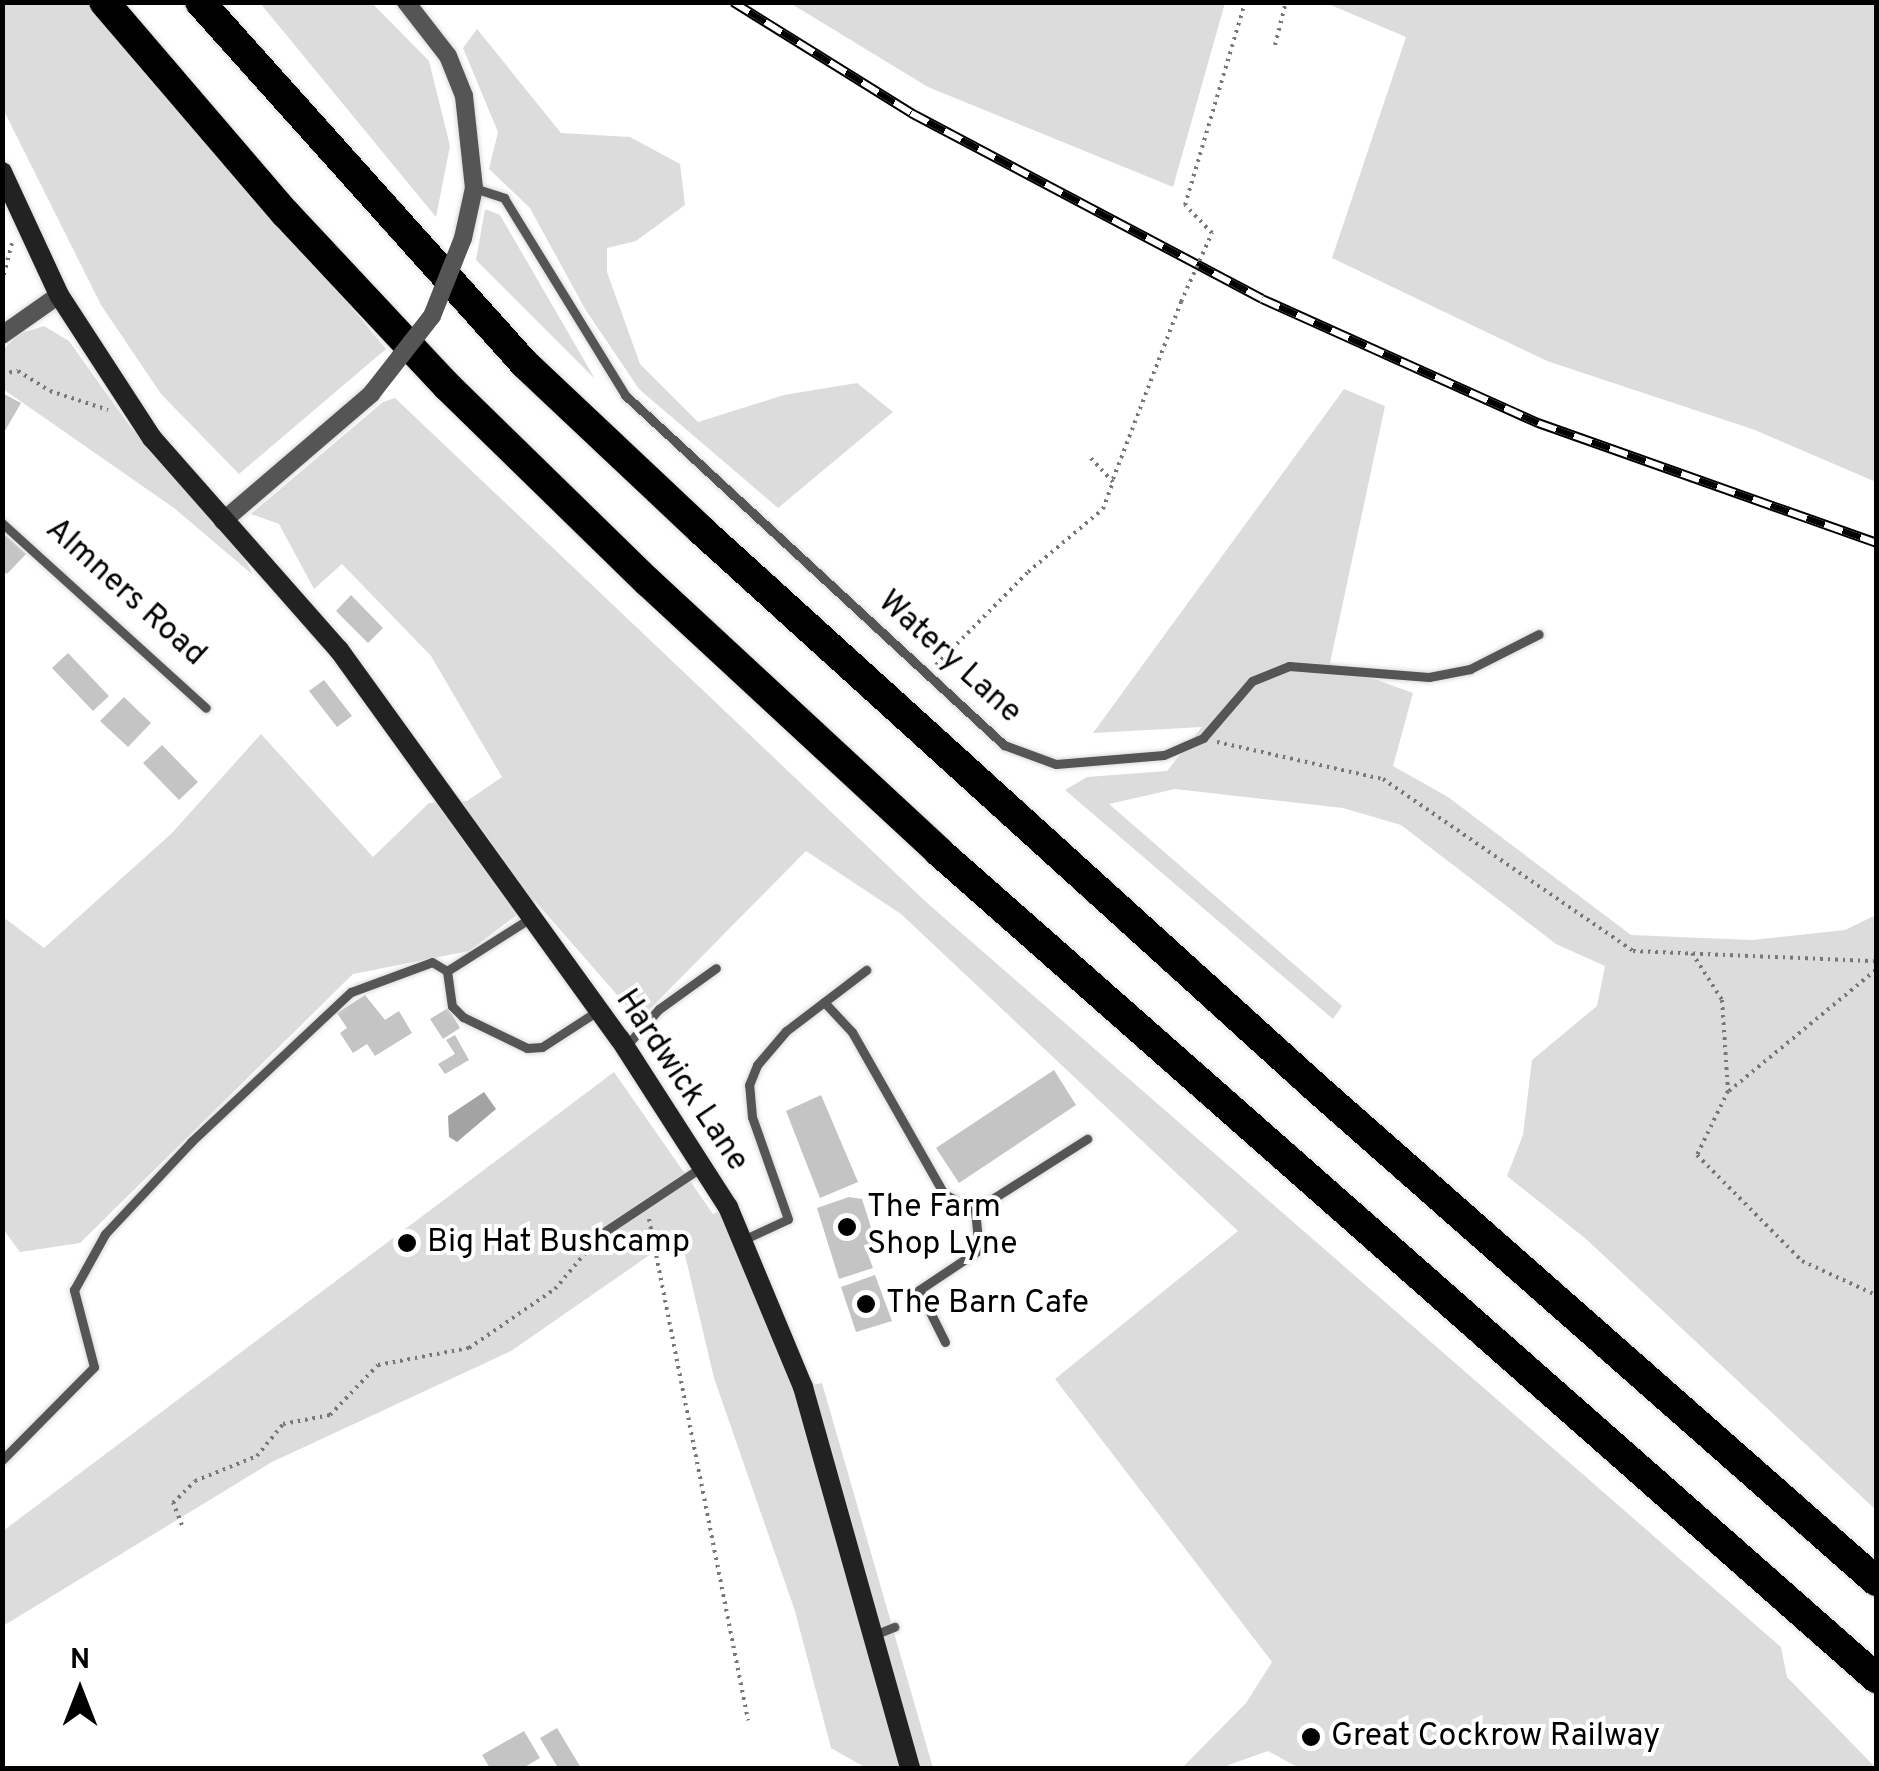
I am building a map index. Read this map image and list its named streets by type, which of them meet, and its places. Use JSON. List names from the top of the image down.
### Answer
{
  "streets": {
    "street": ["Hardwick Lane"],
    "lane": ["Almners Road", "Watery Lane"]
  },
  "places": [
    "The Farm Shop Lyne",
    "Big Hat Bushcamp",
    "The Barn Cafe",
    "Great Cockrow Railway"
  ],
  "north": "top"
}
